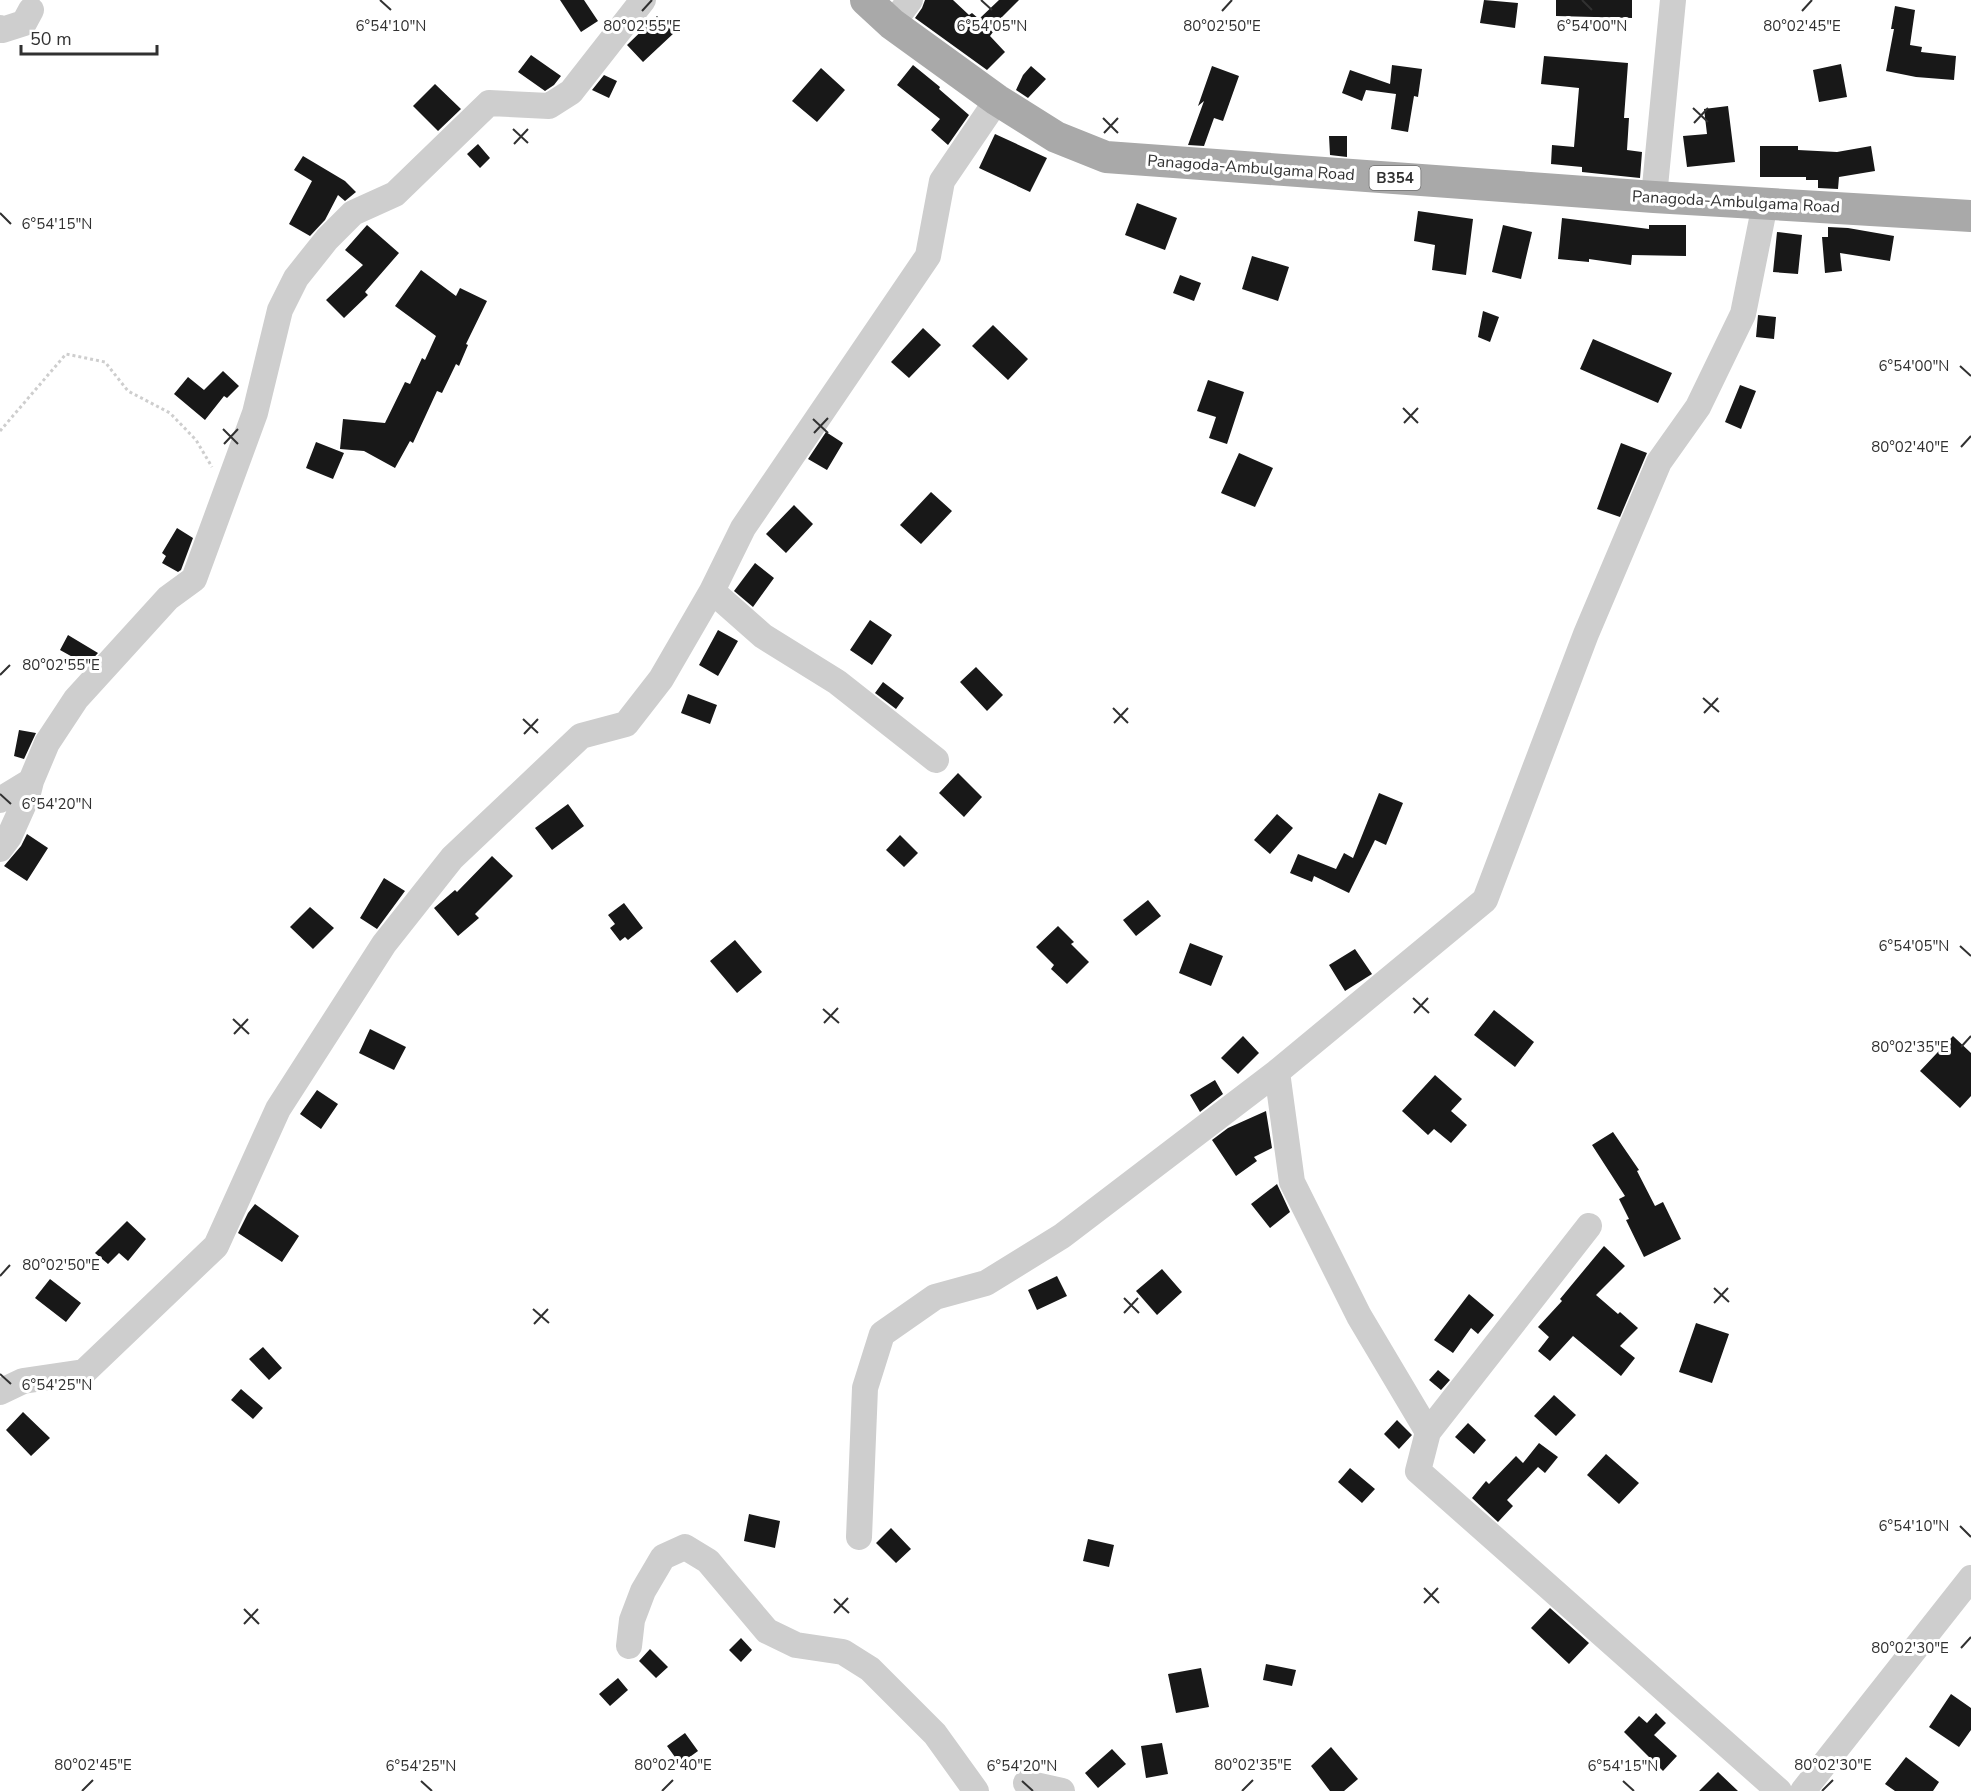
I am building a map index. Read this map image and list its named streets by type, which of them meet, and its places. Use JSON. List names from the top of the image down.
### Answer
{
  "streets": {
    "main road": ["Panagoda-Ambulgama Road", "B354"]
  },
  "scale_bar": "50 m",
  "coordinates": [
    "6°54'10\"N",
    "6°54'05\"N",
    "6°54'00\"N",
    "80°02'55\"E",
    "80°02'50\"E",
    "80°02'45\"E",
    "6°54'15\"N",
    "80°02'40\"E",
    "6°54'20\"N",
    "80°02'35\"E",
    "6°54'25\"N",
    "80°02'30\"E"
  ]
}
